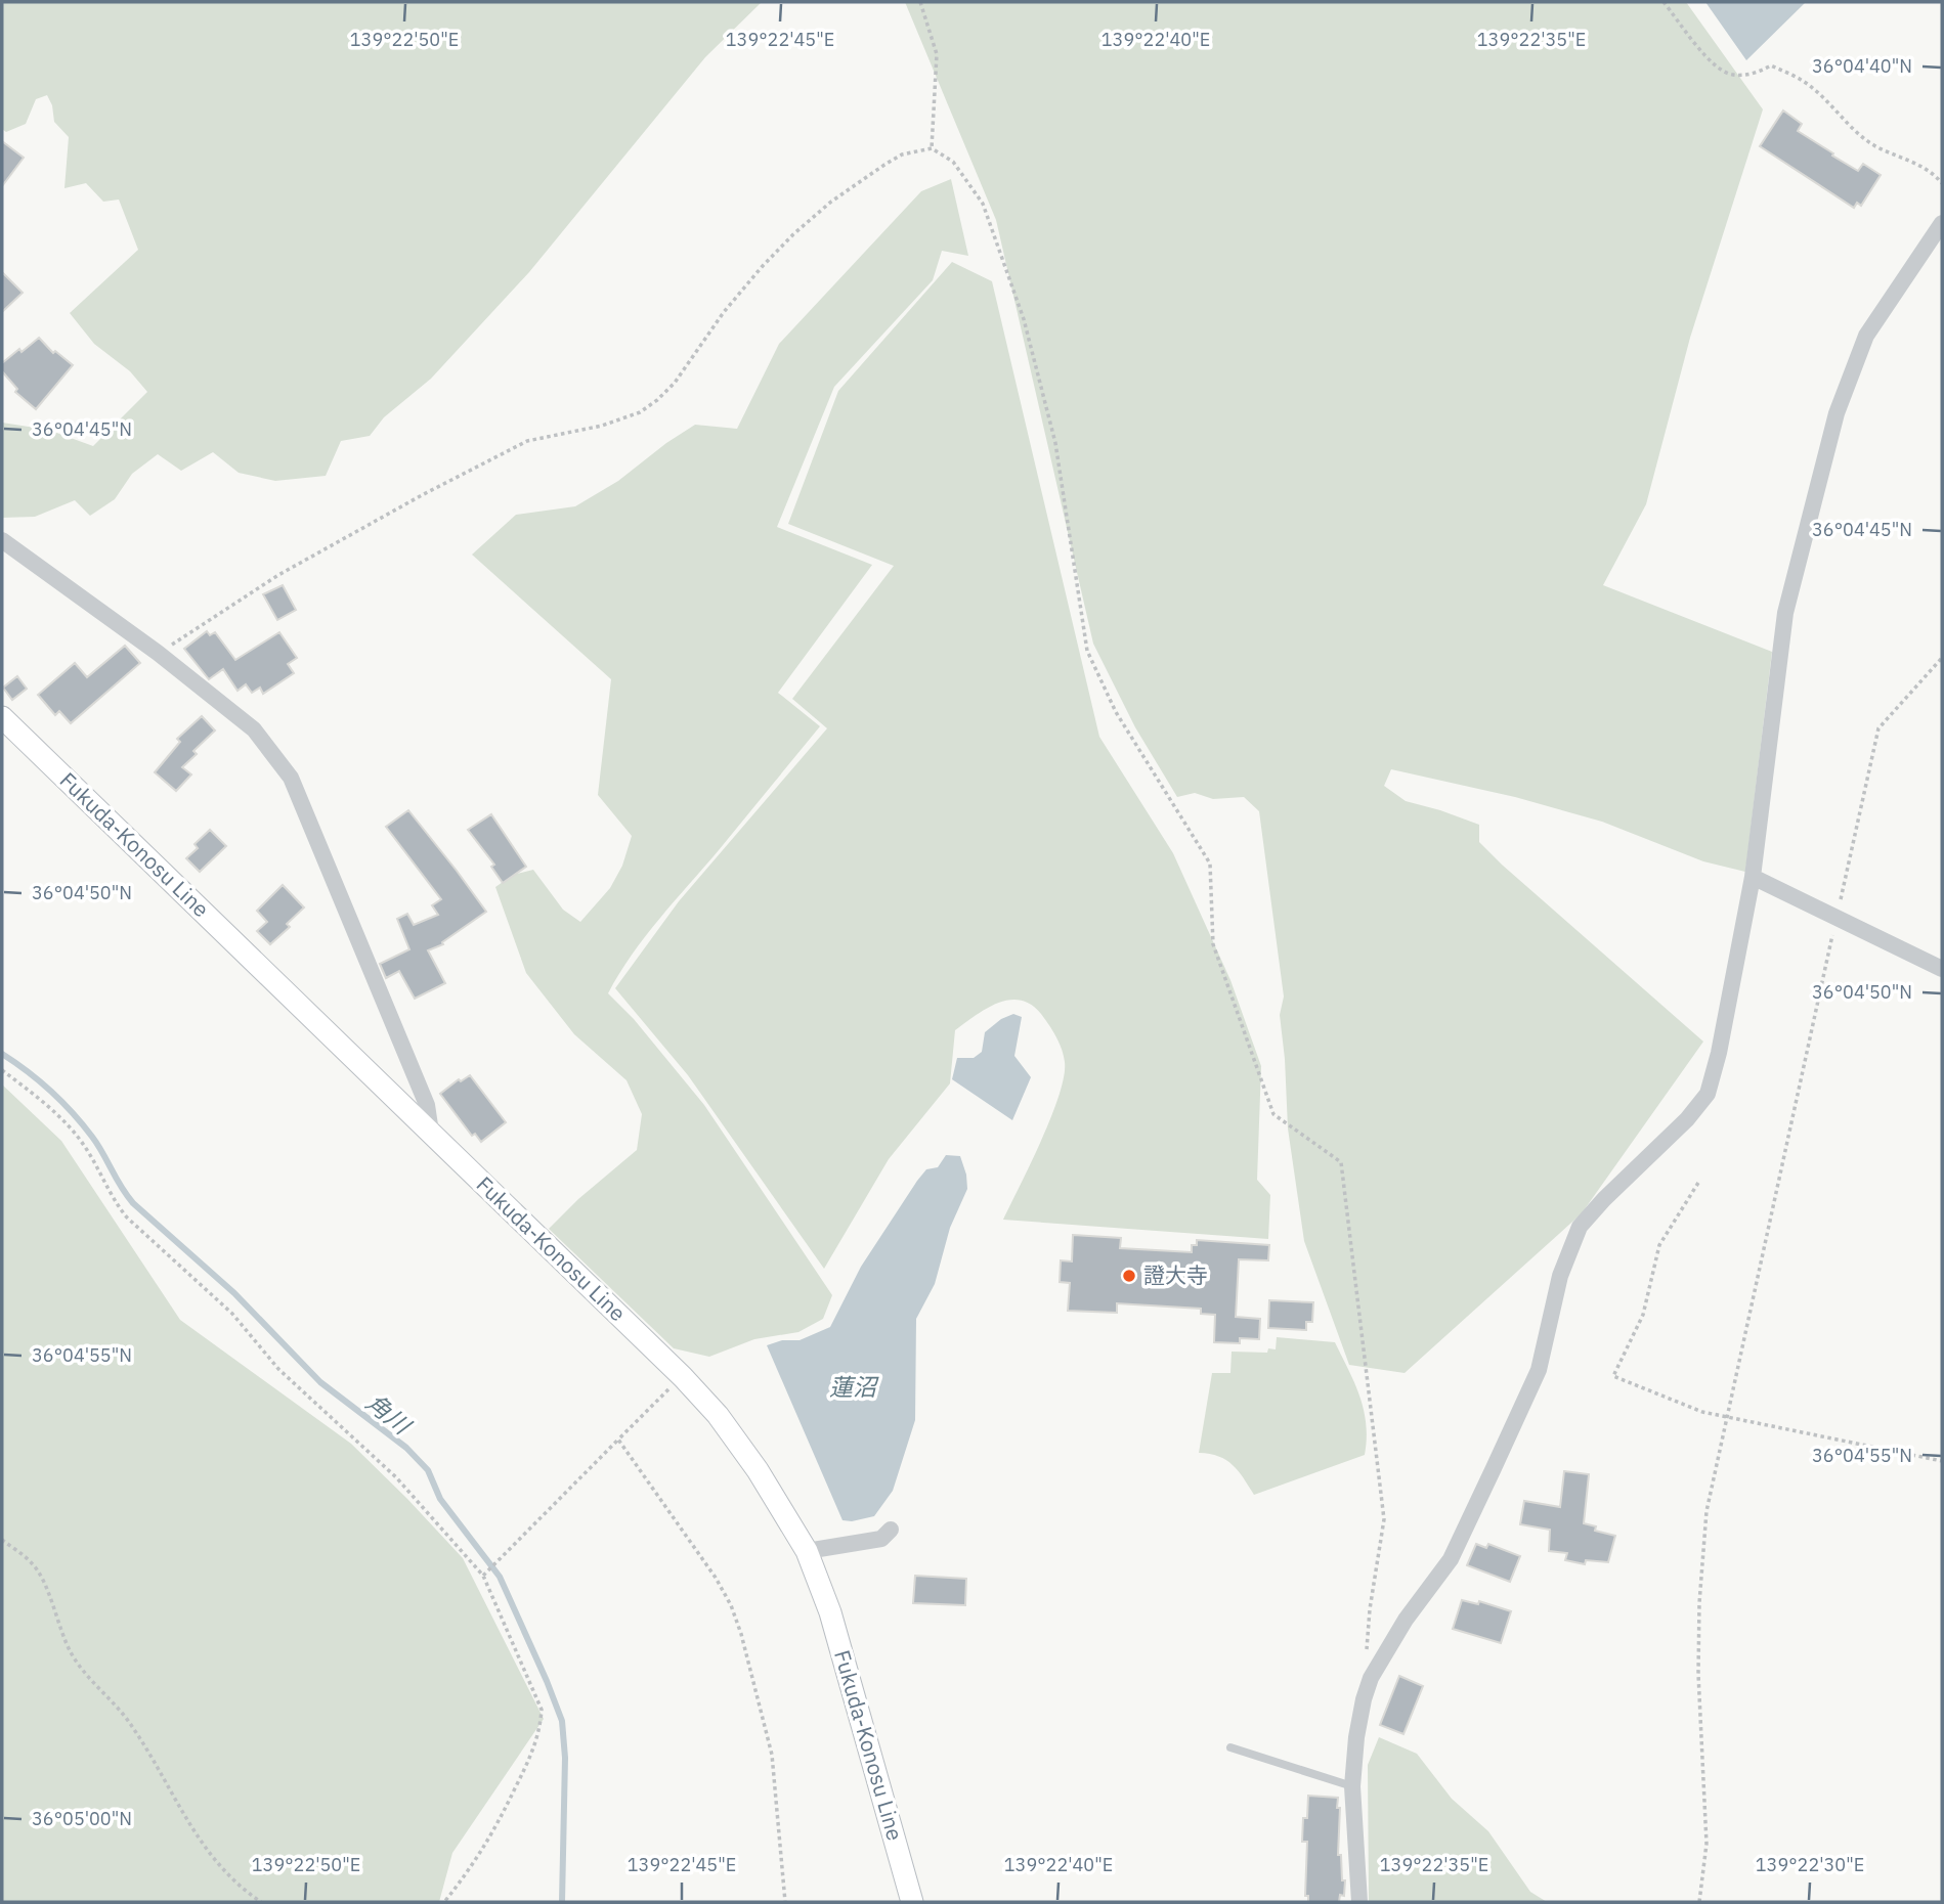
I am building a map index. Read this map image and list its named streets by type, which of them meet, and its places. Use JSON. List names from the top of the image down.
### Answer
{
  "streets": {
    "main road": ["Fukuda-Konosu Line"]
  },
  "water": ["蓮沼", "角川"],
  "places": ["證大寺"],
  "coordinates": [
    "139°22'50\"E",
    "139°22'45\"E",
    "139°22'40\"E",
    "139°22'35\"E",
    "36°04'40\"N",
    "36°04'45\"N",
    "36°04'50\"N",
    "36°04'55\"N",
    "36°05'00\"N",
    "139°22'30\"E"
  ]
}
